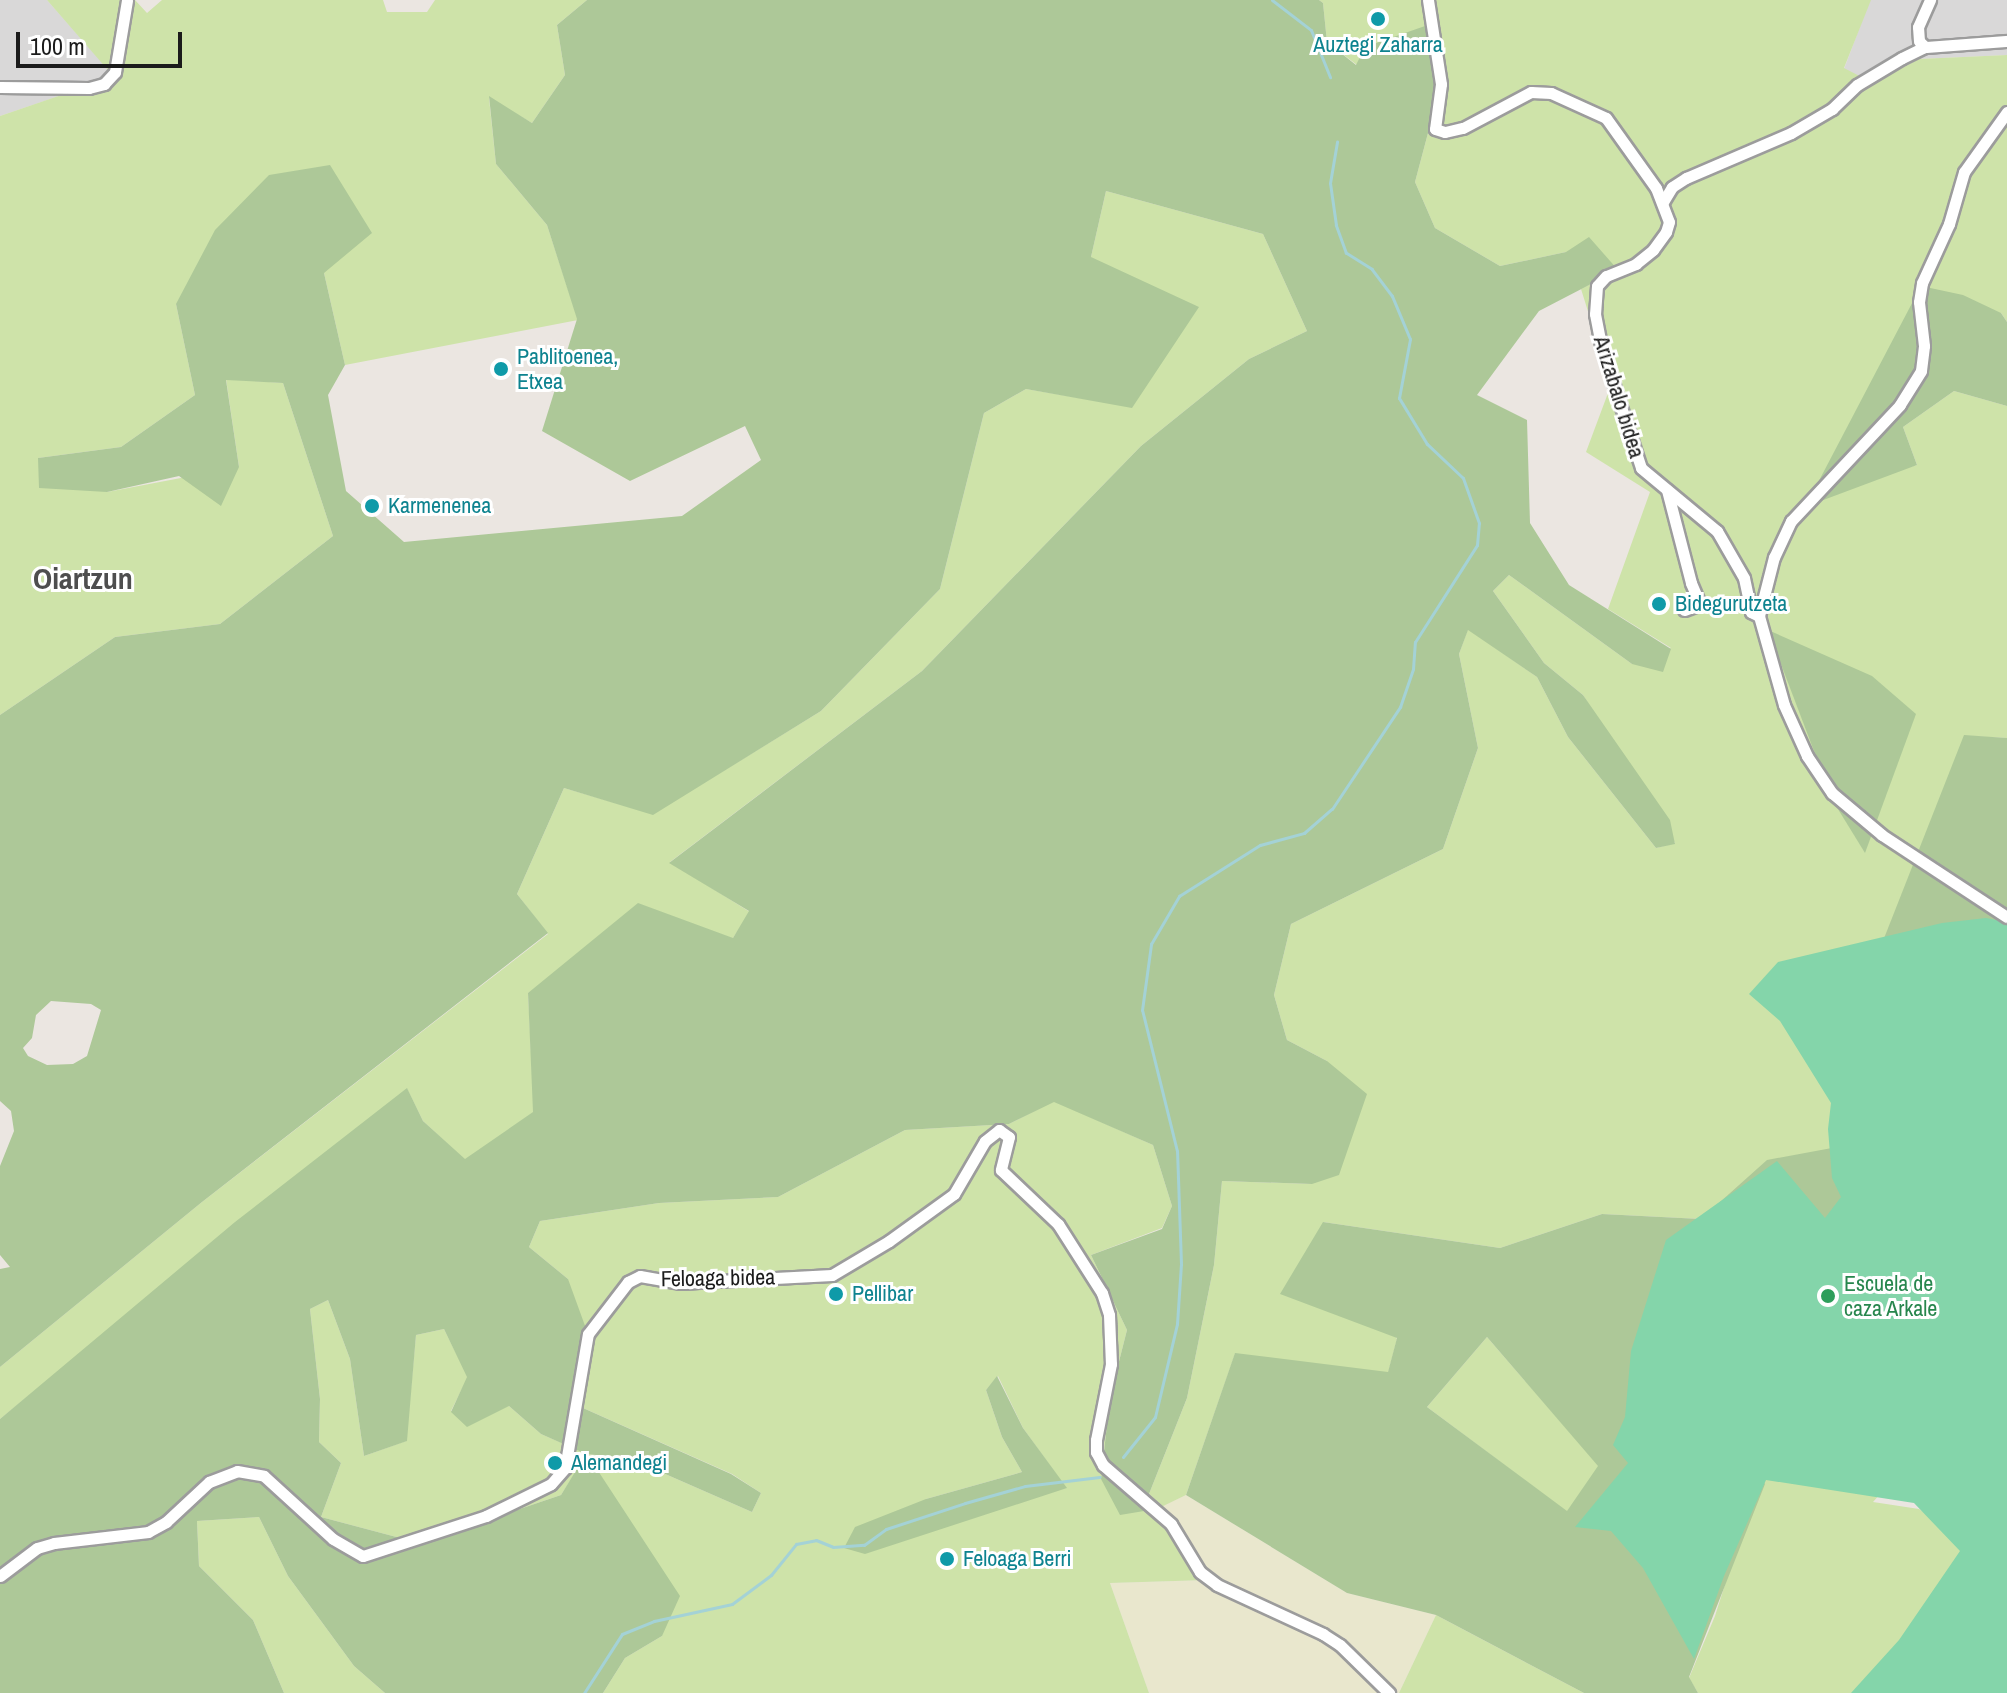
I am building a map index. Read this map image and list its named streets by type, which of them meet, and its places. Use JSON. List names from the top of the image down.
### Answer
{
  "streets": {
    "street": ["Arizabalo bidea", "Feloaga bidea"]
  },
  "districts": ["Oiartzun"],
  "places": [
    "Auztegi Zaharra",
    "Pablitoenea, Etxea",
    "Karmenenea",
    "Bidegurutzeta",
    "Pellibar",
    "Escuela de caza Arkale",
    "Alemandegi",
    "Feloaga Berri"
  ],
  "scale_bar": "100 m"
}
